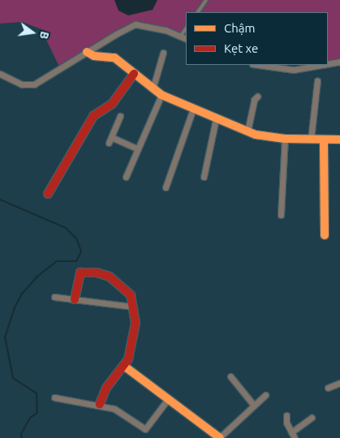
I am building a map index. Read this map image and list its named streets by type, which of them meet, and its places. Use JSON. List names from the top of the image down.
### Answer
{
  "legend": ["Chậm", "Kẹt xe"],
  "north": "right"
}
